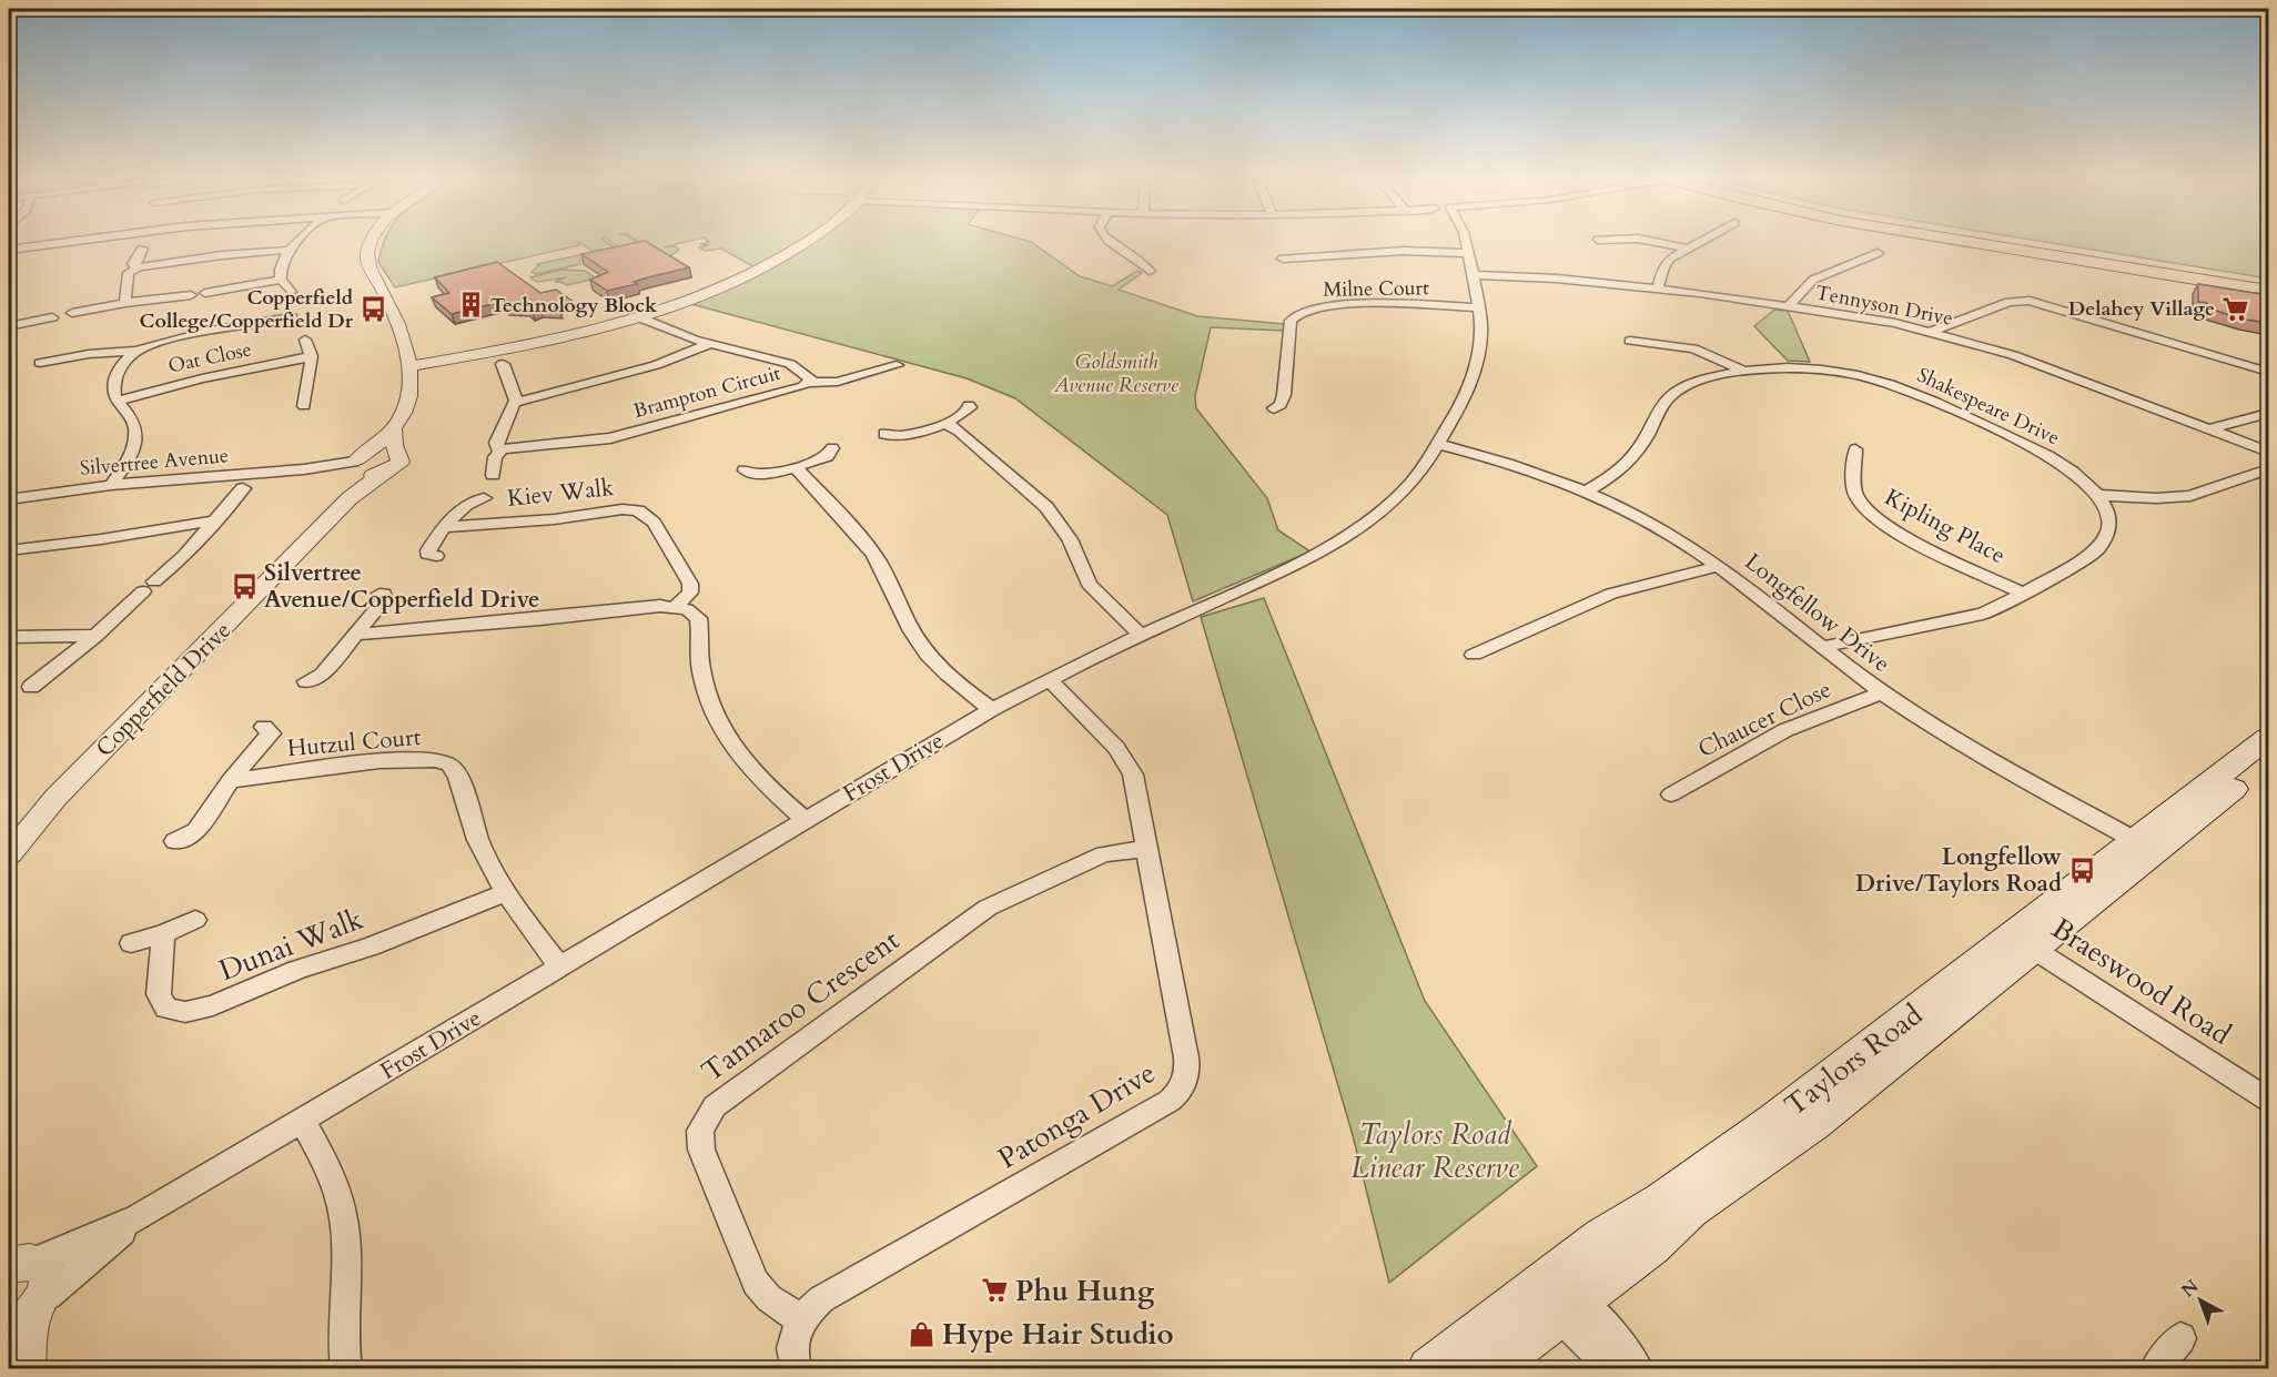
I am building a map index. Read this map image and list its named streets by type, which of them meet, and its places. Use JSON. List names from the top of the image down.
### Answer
{
  "streets": {
    "main road": ["Taylors Road"],
    "street": [
      "Milne Court",
      "Tennyson Drive",
      "Oat Close",
      "Brampton Circuit",
      "Shakespeare Drive",
      "Silvertree Avenue",
      "Kiev Walk",
      "Kipling Place",
      "Longfellow Drive",
      "Copperfield Drive",
      "Chaucer Close",
      "Hutzul Court",
      "Frost Drive",
      "Dunai Walk",
      "Braeswood Road",
      "Tannaroo Crescent",
      "Patonga Drive"
    ]
  },
  "crossings": [
    ["Milne Court", "Frost Drive"],
    ["Tennyson Drive", "Frost Drive"],
    ["Shakespeare Drive", "Kipling Place"],
    ["Shakespeare Drive", "Longfellow Drive"],
    ["Longfellow Drive", "Chaucer Close"],
    ["Longfellow Drive", "Frost Drive"],
    ["Longfellow Drive", "Taylors Road"],
    ["Hutzul Court", "Frost Drive"],
    ["Hutzul Court", "Dunai Walk"],
    ["Frost Drive", "Patonga Drive"],
    ["Braeswood Road", "Taylors Road"],
    ["Tannaroo Crescent", "Patonga Drive"]
  ],
  "parks": ["Goldsmith Avenue Reserve", "Taylors Road Linear Reserve"],
  "places": {
    "building": ["Technology Block"],
    "bus stop": ["Copperfield College/Copperfield Dr", "Silvertree Avenue/Copperfield Drive", "Longfellow Drive/Taylors Road"],
    "supermarket": ["Delahey Village", "Phu Hung"],
    "shop": ["Hype Hair Studio"]
  },
  "north": "top left"
}
